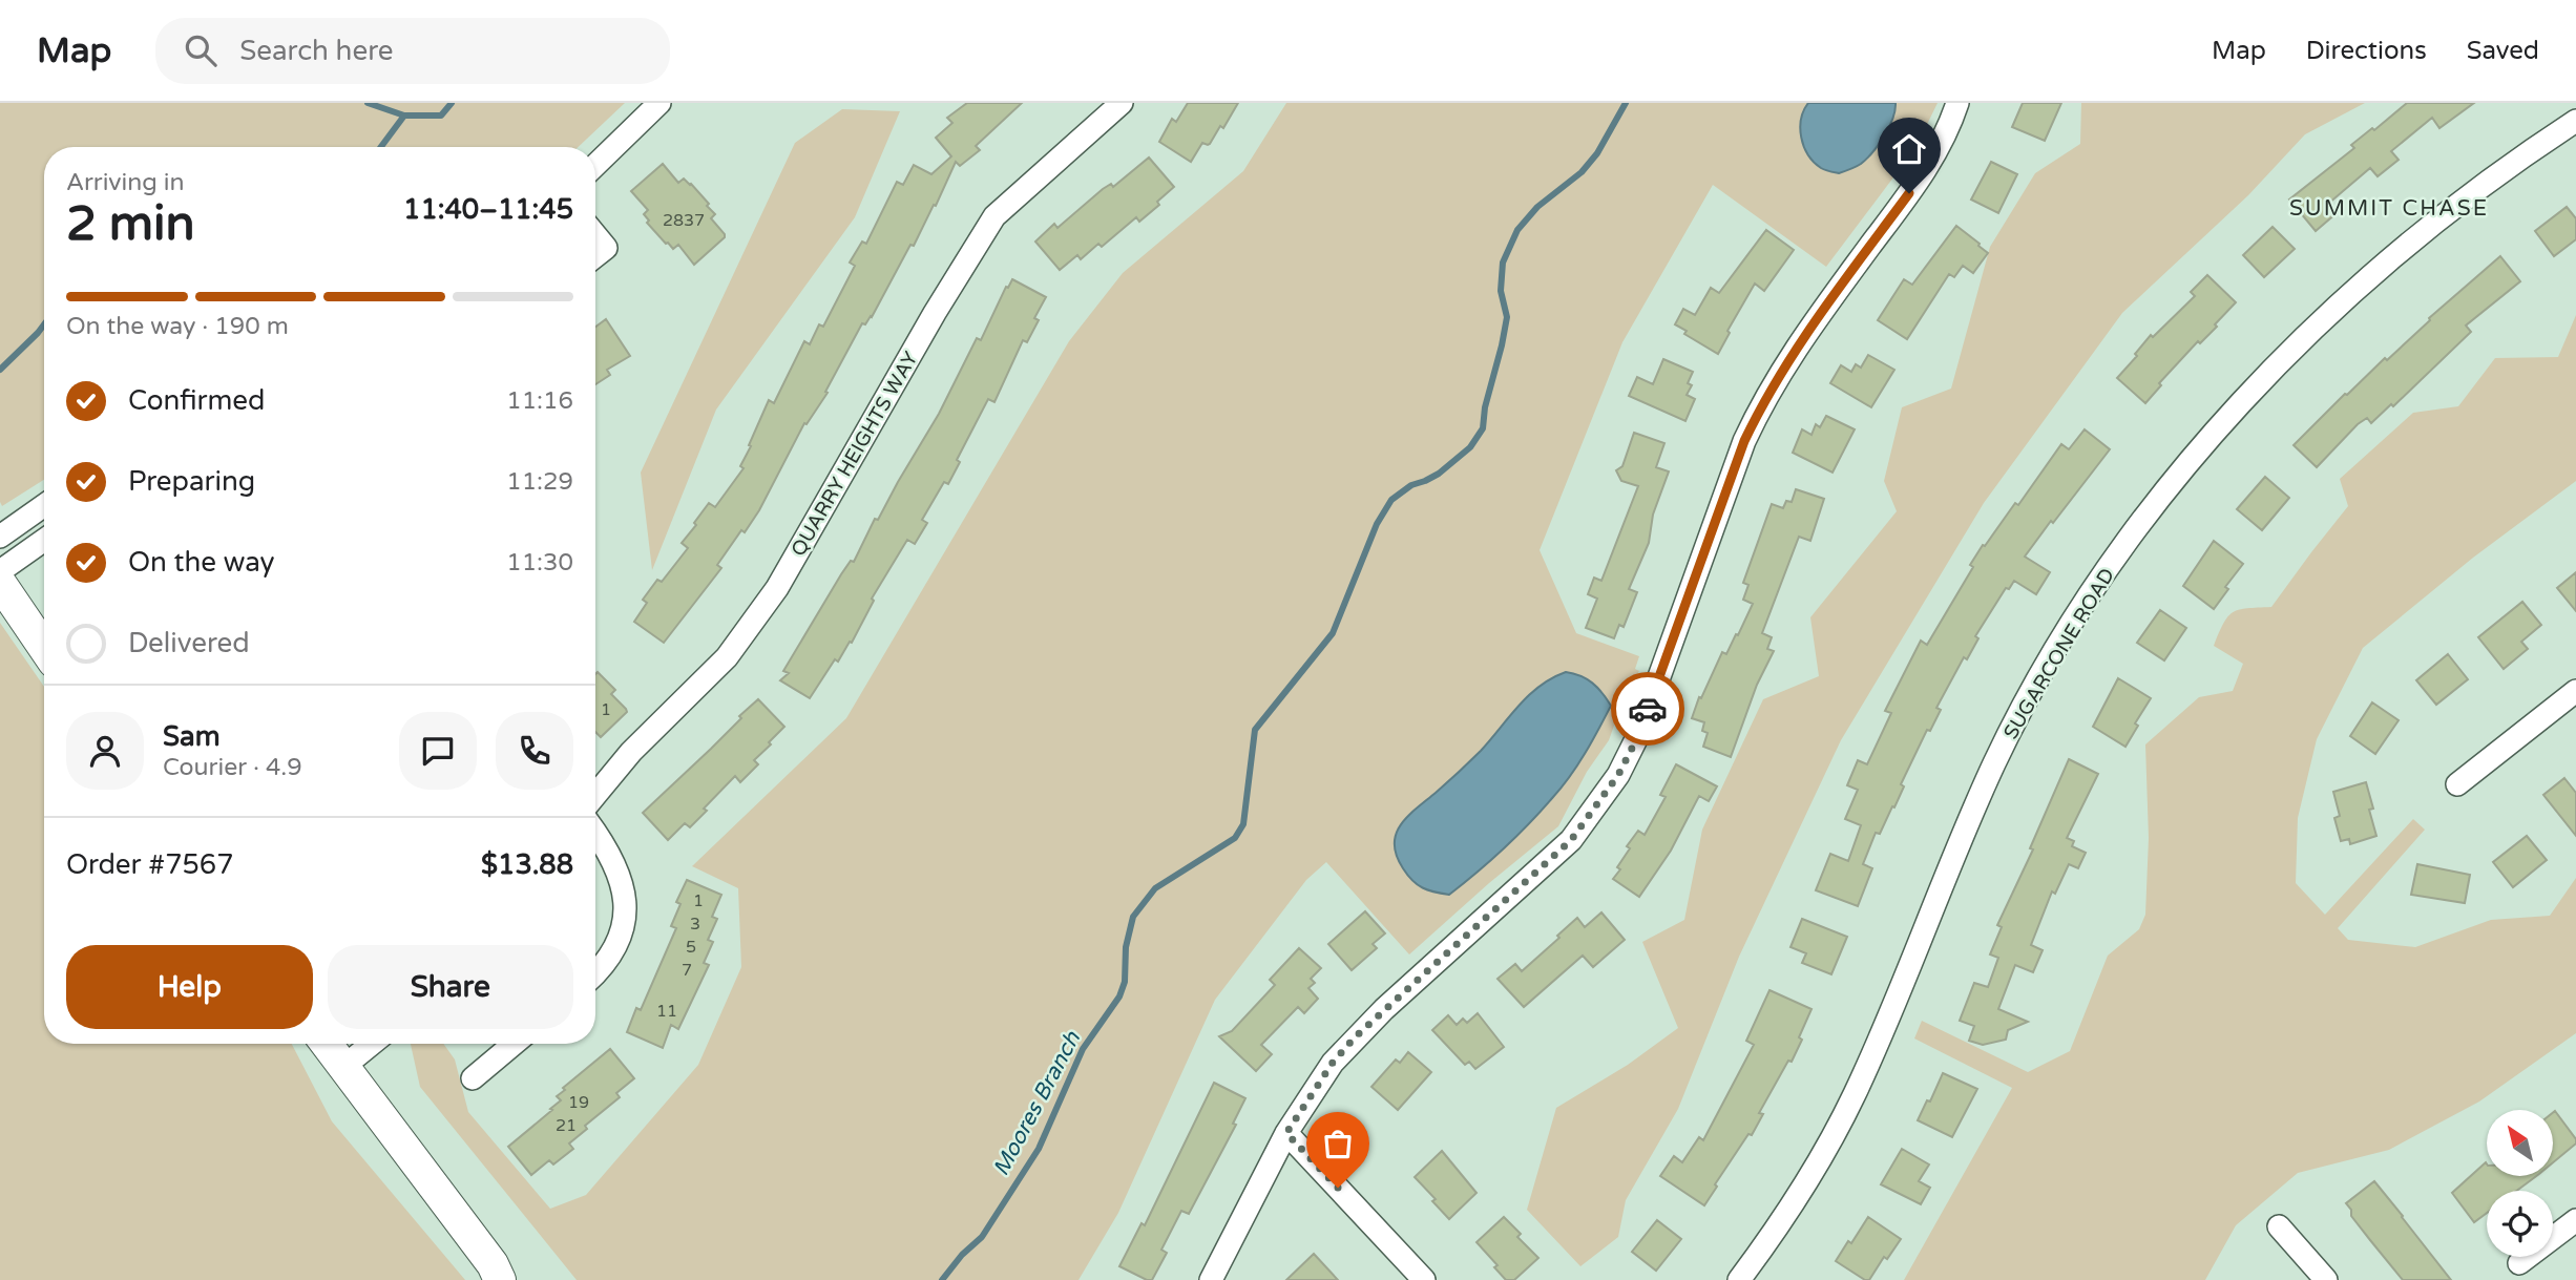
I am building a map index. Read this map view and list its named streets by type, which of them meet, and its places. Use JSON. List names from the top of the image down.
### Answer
{
  "streets": {
    "street": ["QUARRY HEIGHTS WAY", "SUGARCONE ROAD"]
  },
  "districts": ["SUMMIT CHASE"],
  "water": ["Moores Branch"],
  "house_numbers": [
    "2837",
    "1",
    "1",
    "3",
    "5",
    "7",
    "11",
    "19",
    "21"
  ],
  "north": "top left",
  "page": {
    "header": "Map",
    "search": "Search here",
    "nav": ["Map", "Directions", "Saved"],
    "heading": ["2 min", "Arriving in", "11:40–11:45"],
    "panel": [
      "Sam",
      "Courier · 4.9",
      "Order #7567",
      "$13.88"
    ],
    "bar": "On the way · 190 m",
    "list": [
      ["Confirmed", "11:16"],
      ["Preparing", "11:29"],
      ["On the way", "11:30"],
      "Delivered"
    ],
    "buttons": ["Help", "Share"]
  }
}
